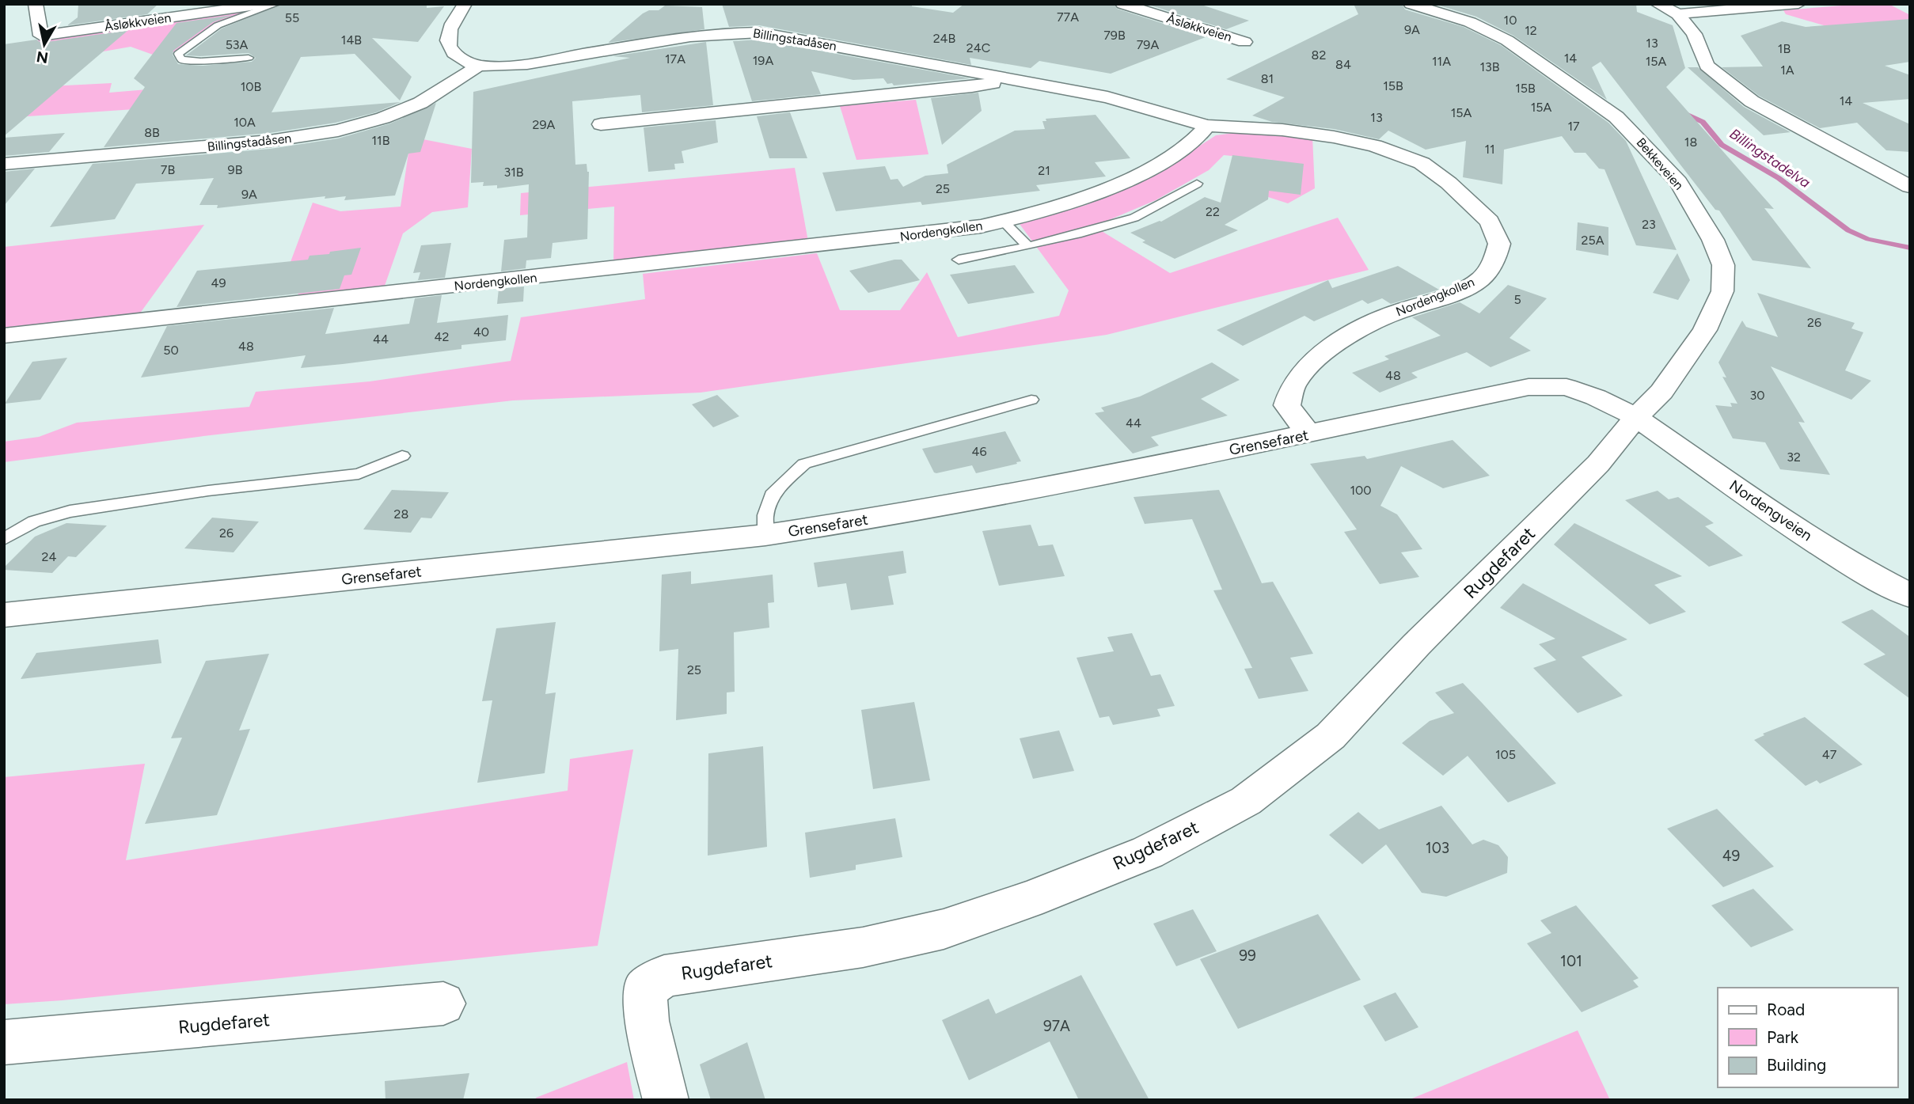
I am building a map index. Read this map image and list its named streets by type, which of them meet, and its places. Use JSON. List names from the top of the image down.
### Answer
{
  "streets": {
    "street": [
      "Åsløkkveien",
      "Billingstadåsen",
      "Bekkeveien",
      "Nordengkollen",
      "Grensefaret",
      "Nordengveien",
      "Rugdefaret"
    ]
  },
  "crossings": [
    ["Billingstadåsen", "Nordengkollen"],
    ["Bekkeveien", "Grensefaret"],
    ["Bekkeveien", "Nordengveien"],
    ["Bekkeveien", "Rugdefaret"],
    ["Nordengkollen", "Grensefaret"],
    ["Grensefaret", "Nordengveien"],
    ["Grensefaret", "Rugdefaret"],
    ["Nordengveien", "Rugdefaret"]
  ],
  "water": ["Billingstadelva"],
  "house_numbers": [
    "77A",
    "55",
    "10",
    "9A",
    "12",
    "79B",
    "24B",
    "14B",
    "13",
    "53A",
    "79A",
    "24C",
    "1B",
    "82",
    "14",
    "17A",
    "19A",
    "11A",
    "15A",
    "84",
    "13B",
    "1A",
    "81",
    "15B",
    "10B",
    "15B",
    "14",
    "15A",
    "15A",
    "13",
    "10A",
    "29A",
    "17",
    "8B",
    "11B",
    "18",
    "11",
    "7B",
    "9B",
    "21",
    "31B",
    "25",
    "9A",
    "22",
    "23",
    "25A",
    "49",
    "5",
    "26",
    "40",
    "42",
    "44",
    "48",
    "50",
    "48",
    "30",
    "44",
    "46",
    "32",
    "100",
    "28",
    "26",
    "24",
    "25",
    "105",
    "47",
    "103",
    "49",
    "99",
    "101",
    "97A"
  ],
  "legend": ["Road", "Park", "Building"],
  "north": "bottom"
}
